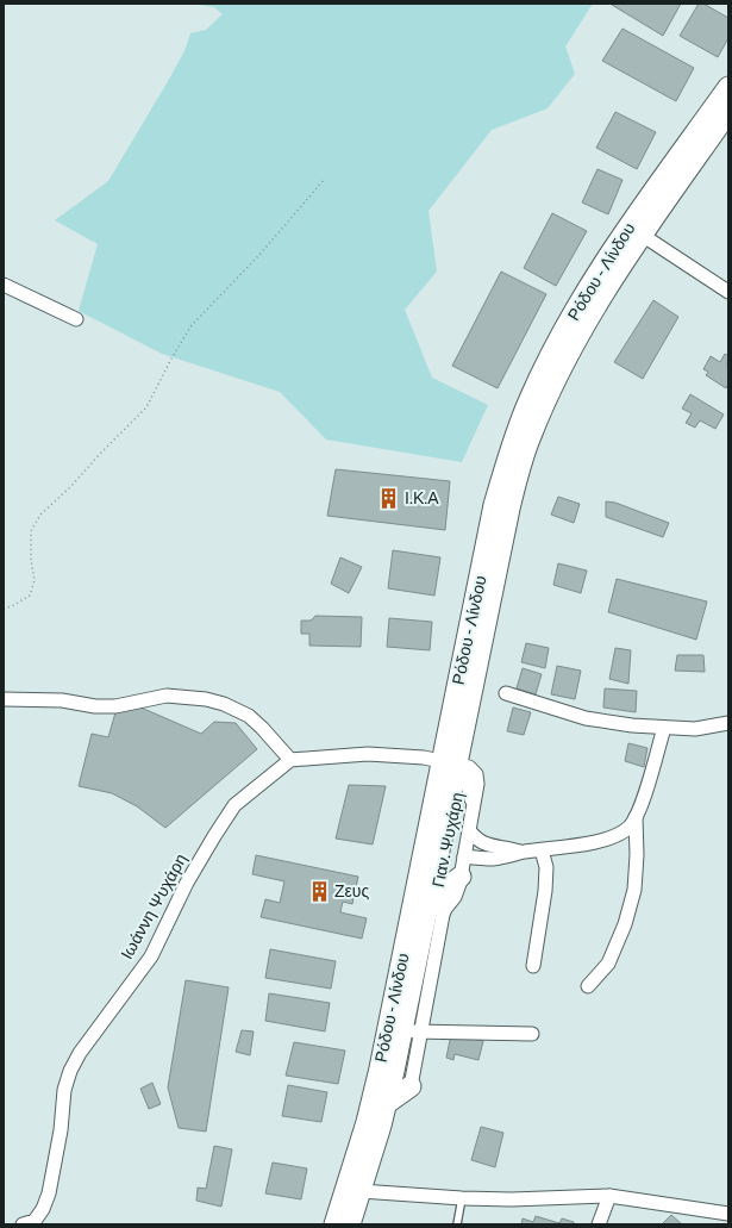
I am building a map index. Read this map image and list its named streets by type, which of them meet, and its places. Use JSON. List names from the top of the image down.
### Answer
{
  "streets": {
    "main road": ["Ρόδου - Λίνδου"],
    "street": ["Γιαν. Ψυχάρη", "Ιωάννη Ψυχάρη"]
  },
  "crossings": [
    ["Ρόδου - Λίνδου", "Γιαν. Ψυχάρη"]
  ],
  "places": {
    "building": ["Ι.Κ.Α", "Ζευς"]
  }
}
